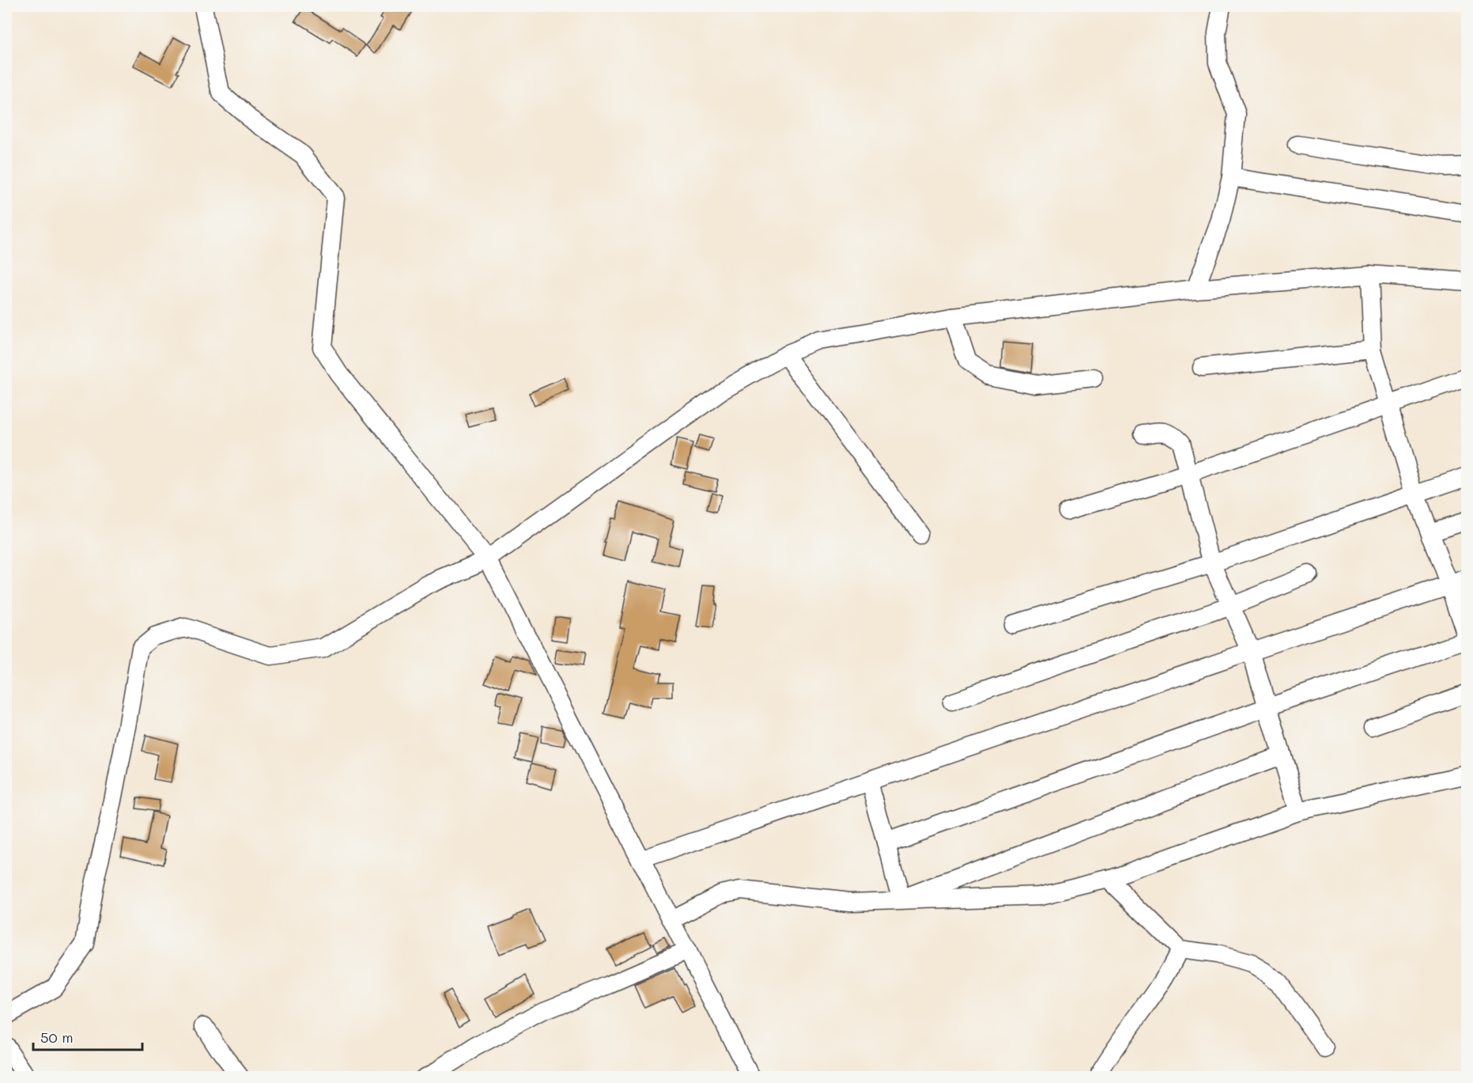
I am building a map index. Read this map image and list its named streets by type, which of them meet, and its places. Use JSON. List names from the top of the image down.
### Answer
{
  "scale_bar": "50 m"
}
